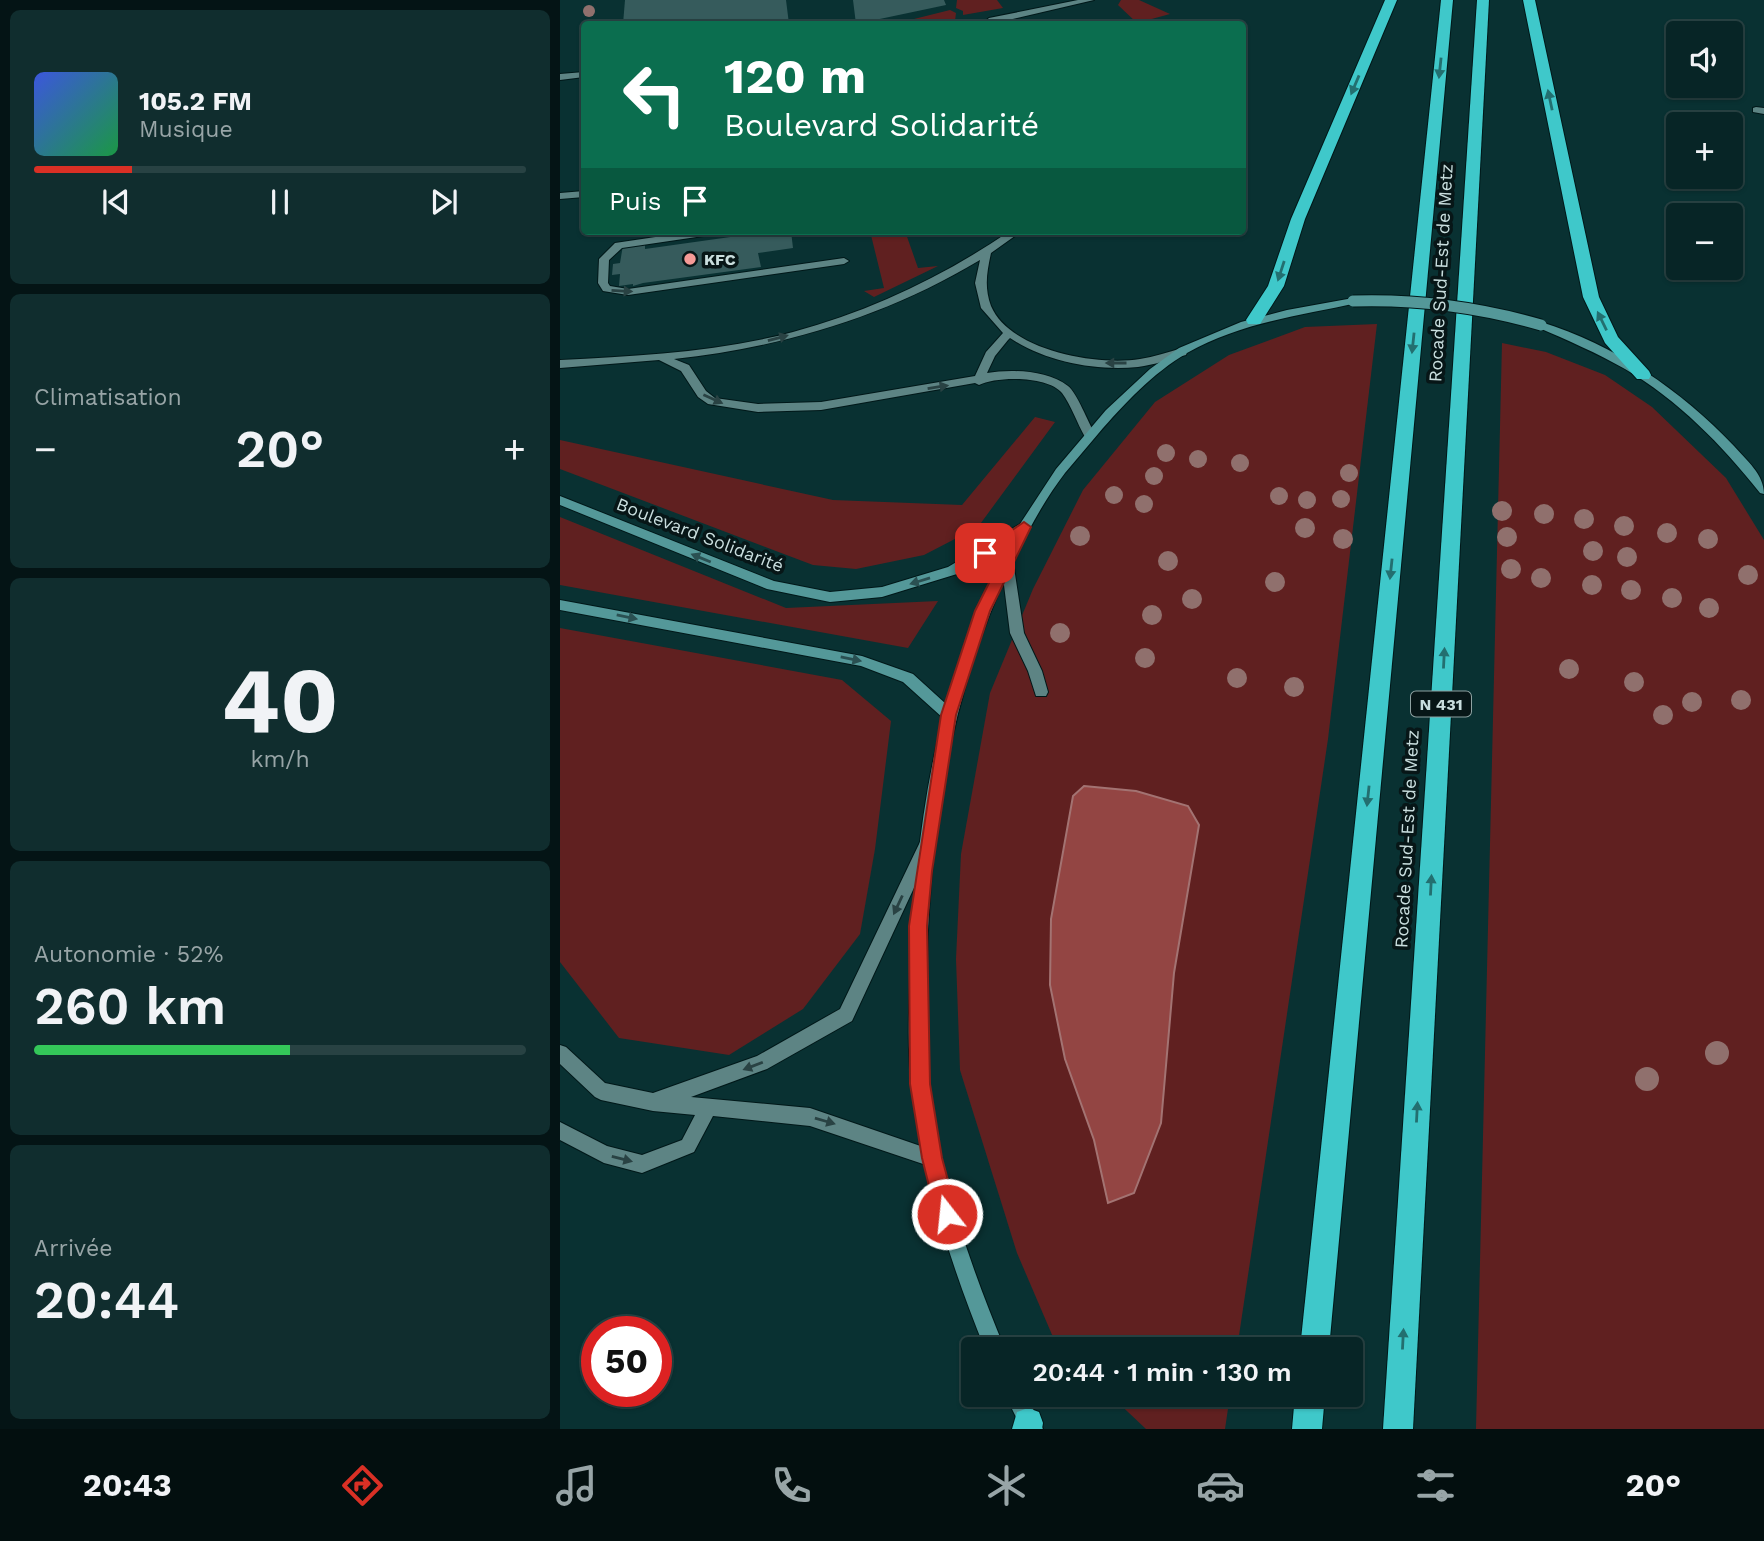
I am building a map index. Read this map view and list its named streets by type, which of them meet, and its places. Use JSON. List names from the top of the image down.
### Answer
{
  "streets": {
    "highway": ["Rocade Sud-Est de Metz", "N 431"],
    "main road": ["Boulevard Solidarité"]
  },
  "places": ["KFC"],
  "page": {
    "map_buttons": ["+", "−"],
    "turn": ["120 m", "Boulevard Solidarité"],
    "song": ["105.2 FM", "Musique"],
    "then": "Puis",
    "tile": [
      "Climatisation",
      ["40", "km/h"],
      ["Autonomie · 52%", "260 km"],
      ["Arrivée", "20:44"]
    ],
    "heat": ["−", "20°", "+"],
    "limit": "50",
    "trip": "20:44 · 1 min · 130 m",
    "tabs": ["20:43", "20°"]
  }
}
